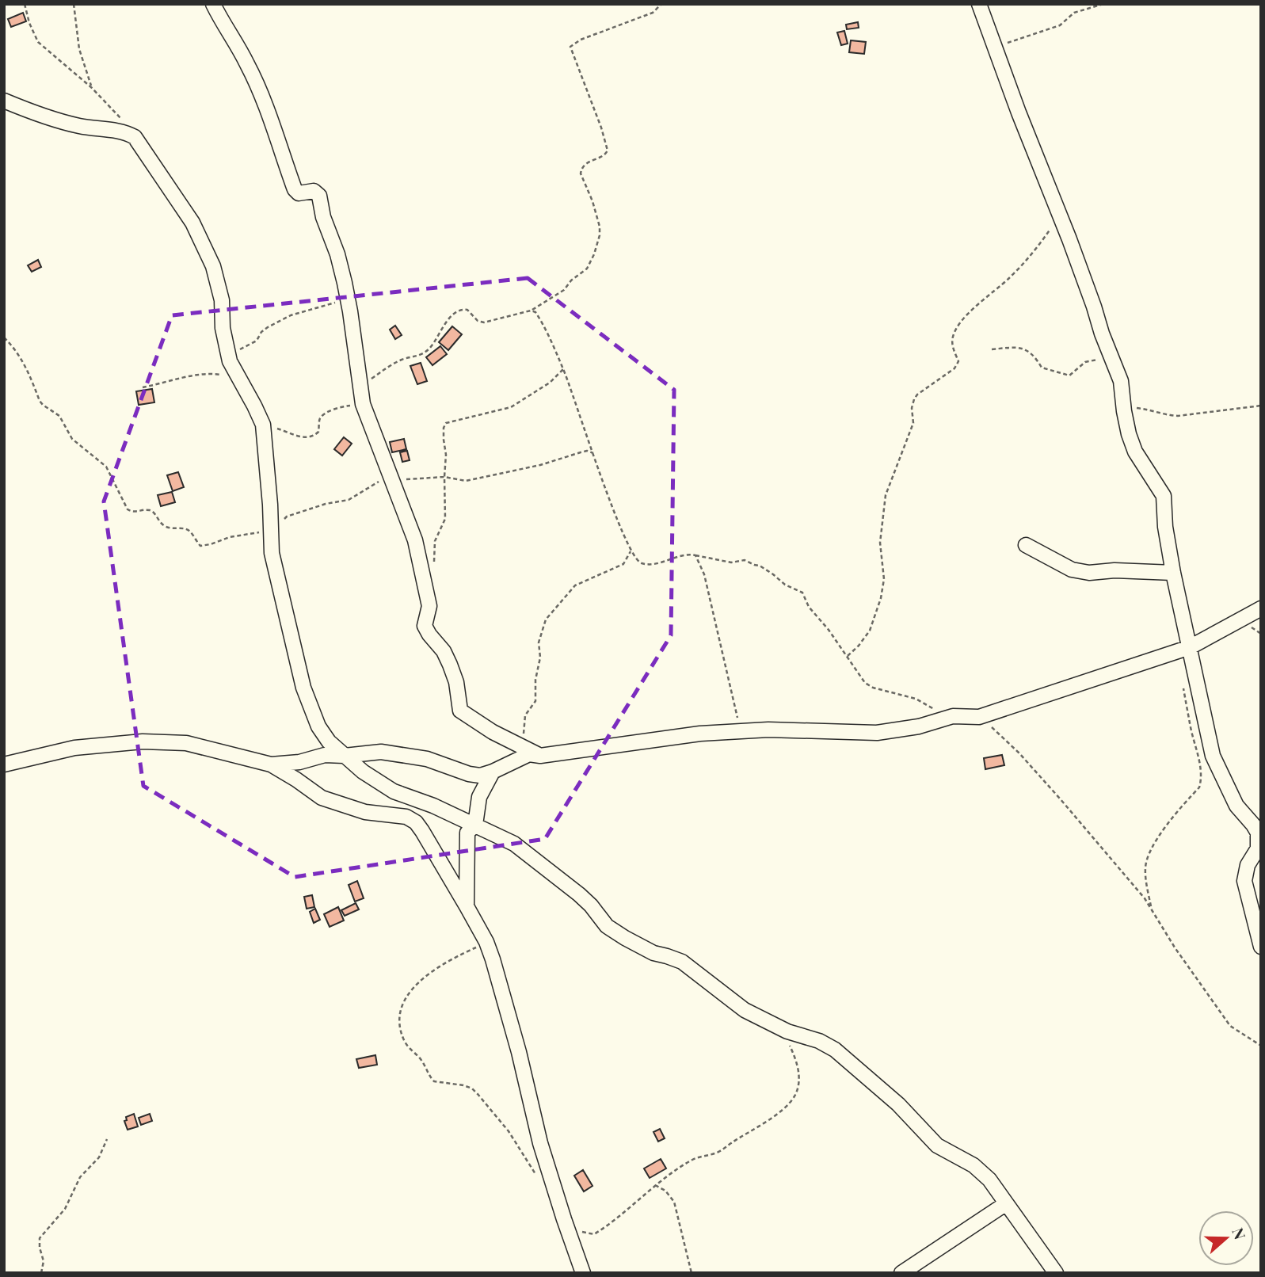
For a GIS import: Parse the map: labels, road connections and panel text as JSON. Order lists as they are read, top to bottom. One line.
{"north":"right"}
